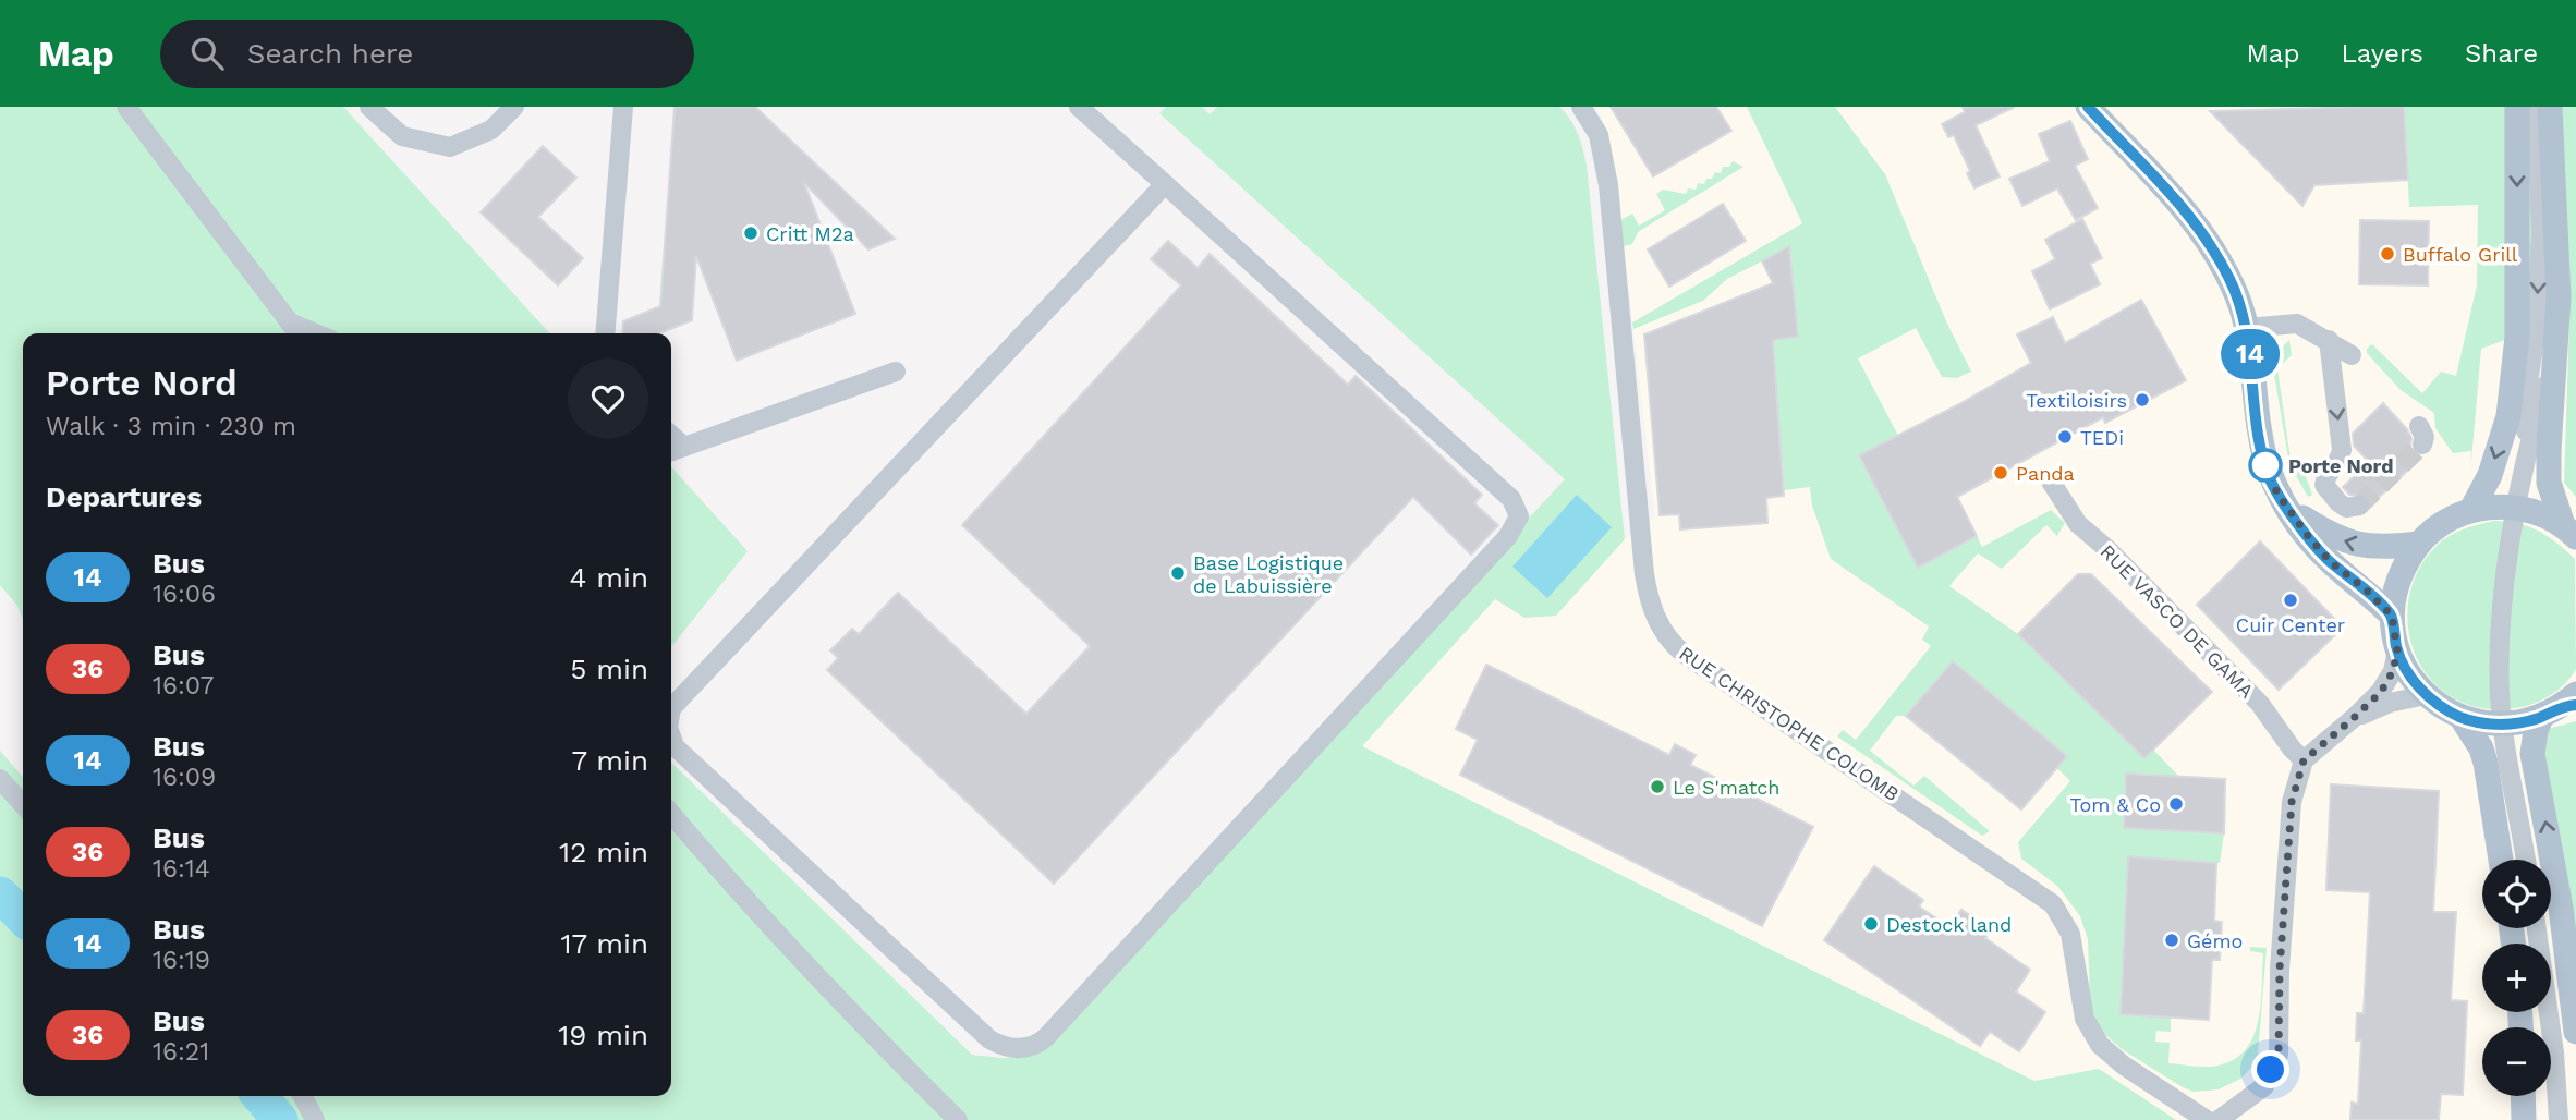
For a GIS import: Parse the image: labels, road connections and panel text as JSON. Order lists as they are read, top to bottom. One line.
{"streets":{"street":["RUE VASCO DE GAMA","RUE CHRISTOPHE COLOMB"]},"places":["Critt M2a","Buffalo Grill","Textiloisirs","TEDi","Porte Nord","Panda","Base Logistique de Labuissière","Cuir Center","Le S'match","Tom & Co","Destock land","Gémo"],"lines":["bus line 14"],"page":{"header":"Map","search":"Search here","nav":["Map","Layers","Share"],"on_map":"14","heading":[["Porte Nord","Walk · 3 min · 230 m"],"Departures"],"list":[{"mark":"14","name":"Bus","note":"16:06","value":"4 min"},{"mark":"36","name":"Bus","note":"16:07","value":"5 min"},{"mark":"14","name":"Bus","note":"16:09","value":"7 min"},{"mark":"36","name":"Bus","note":"16:14","value":"12 min"},{"mark":"14","name":"Bus","note":"16:19","value":"17 min"},{"mark":"36","name":"Bus","note":"16:21","value":"19 min"}],"map_buttons":["+","−"]}}
